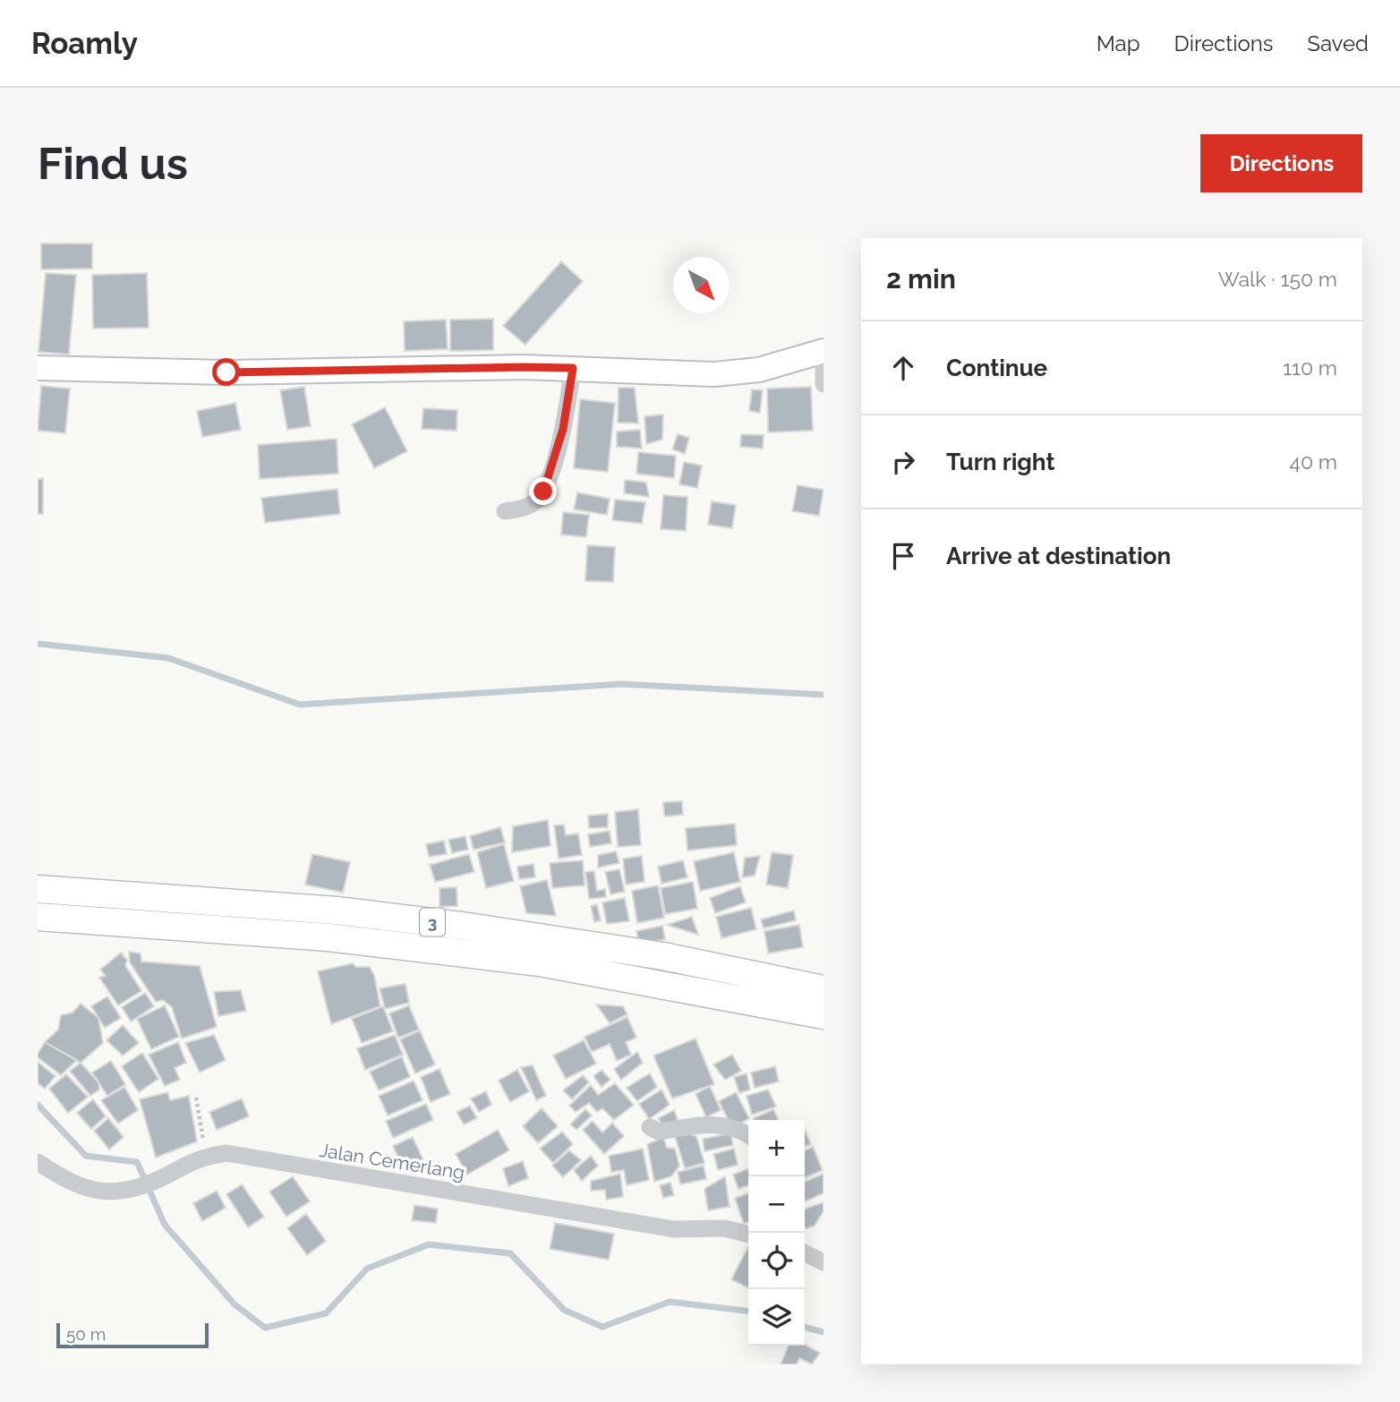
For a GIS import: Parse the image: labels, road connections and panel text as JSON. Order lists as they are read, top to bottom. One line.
{"streets":{"main road":["3"],"street":["Jalan Cemerlang"]},"scale_bar":"50 m","north":"bottom right","page":{"header":"Roamly","nav":["Map","Directions","Saved"],"buttons":"Directions","title":"Find us","heading":["2 min","Walk · 150 m"],"list":[["Continue","110 m"],["Turn right","40 m"],"Arrive at destination"],"map_buttons":["+","−"],"scale":"50 m"}}
